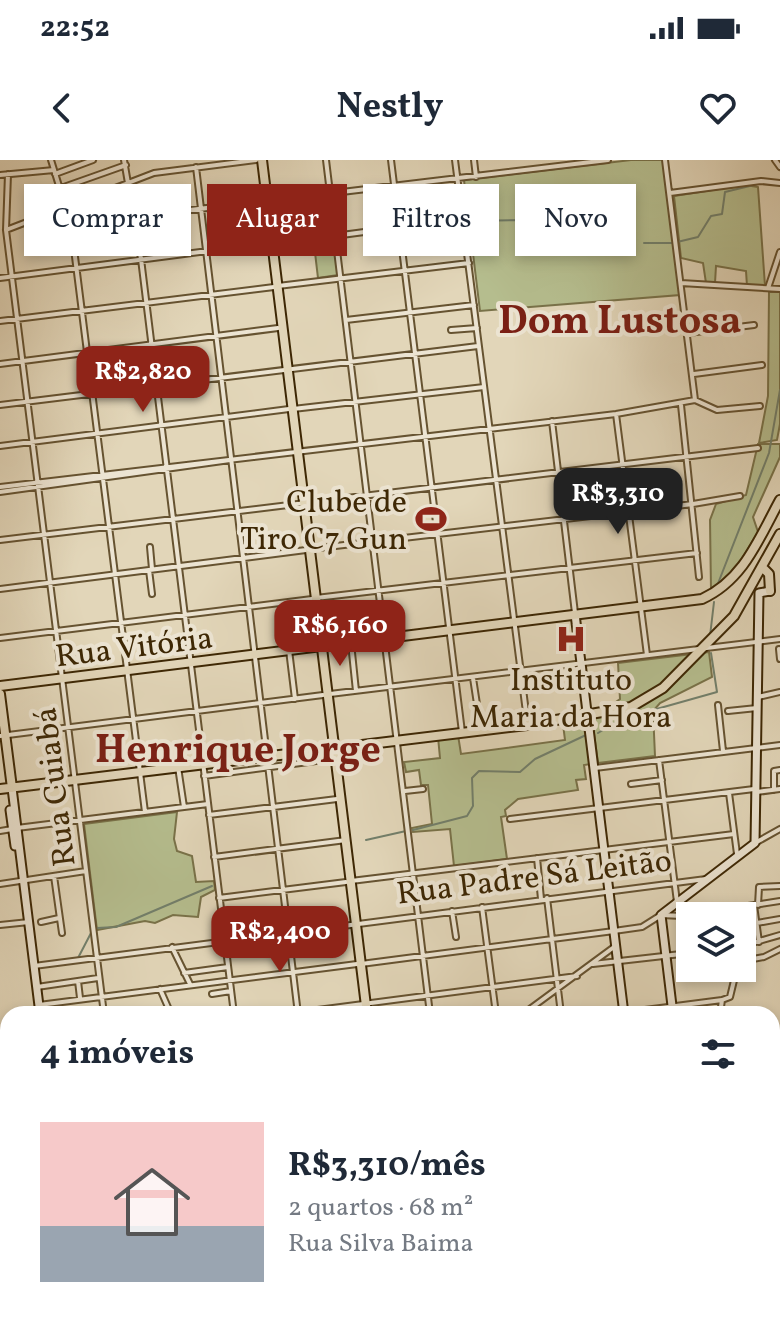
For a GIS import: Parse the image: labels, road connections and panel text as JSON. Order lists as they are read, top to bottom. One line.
{"streets":{"main road":["Rua Vitória","Rua Padre Sá Leitão"],"street":["Rua Cuiabá"]},"crossings":[["Rua Vitória","Rua Cuiabá"],["Rua Cuiabá","Rua Padre Sá Leitão"]],"districts":["Dom Lustosa","Henrique Jorge"],"places":{"sports":["Clube de Tiro C7 Gun"],"hospital":["Instituto Maria da Hora"]},"page":{"status":"22:52","header":"Nestly","chip":["Comprar","Alugar","Filtros","Novo"],"price":["R$2,820","R$3,310","R$6,160","R$2,400"],"heading":"4 imóveis","list":[{"name":"R$3,310/mês","note":"2 quartos · 68 m² · Rua Silva Baima"}]}}
